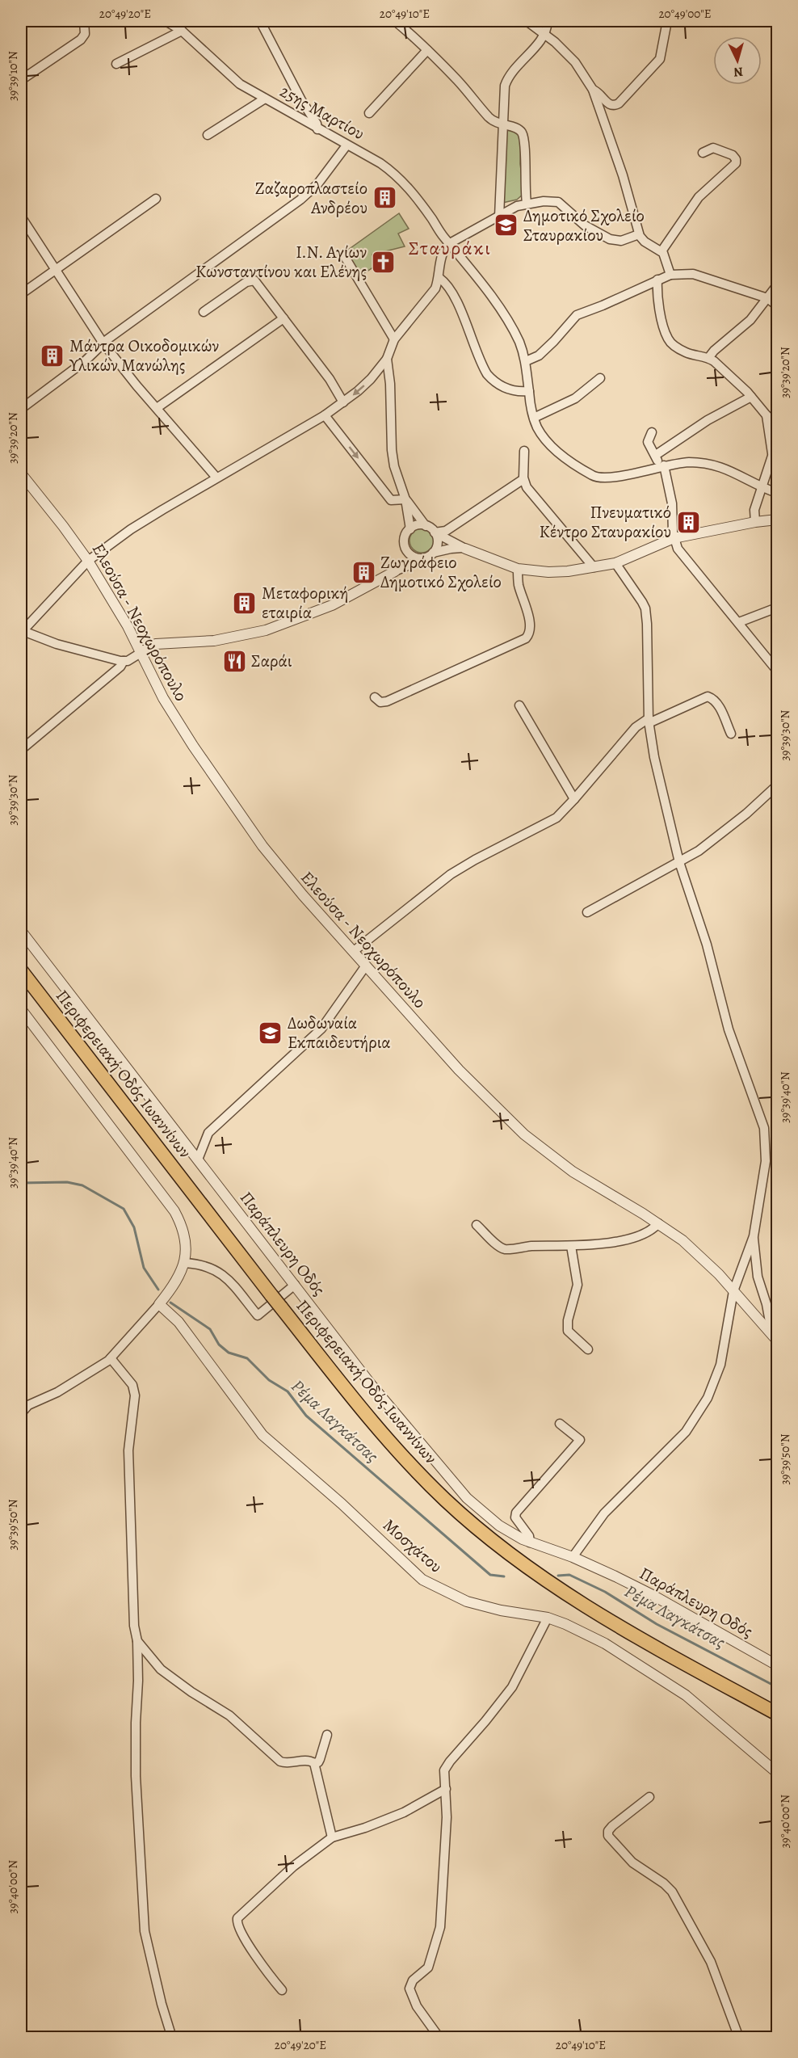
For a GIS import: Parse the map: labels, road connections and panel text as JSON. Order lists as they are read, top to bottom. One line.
{"streets":{"highway":["Περιφερειακή Οδός Ιωαννίνων"],"street":["25ης Μαρτίου","Ελεούσα - Νεοχωρόπουλο","Παράπλευρη Οδός","Μοσχάτου"]},"districts":["Σταυράκι"],"water":["Ρέμα Λαγκάτσας"],"places":{"building":["Ζαζαροπλαστείο Ανδρέου","Μάντρα Οικοδομικών Υλικών Μανώλης","Πνευματικό Κέντρο Σταυρακίου","Ζωγράφειο Δημοτικό Σχολείο","Μεταφορική εταιρία"],"school or university":["Δημοτικό Σχολείο Σταυρακίου","Δωδωναία Εκπαιδευτήρια"],"church":["Ι.Ν. Αγίων Κωνσταντίνου και Ελένης"],"restaurant":["Σαράι"]},"north":"bottom","coordinates":["20°49'20\"E","20°49'10\"E","20°49'00\"E","39°39'10\"N","39°39'20\"N","39°39'30\"N","39°39'40\"N","39°39'50\"N","39°40'00\"N"]}
